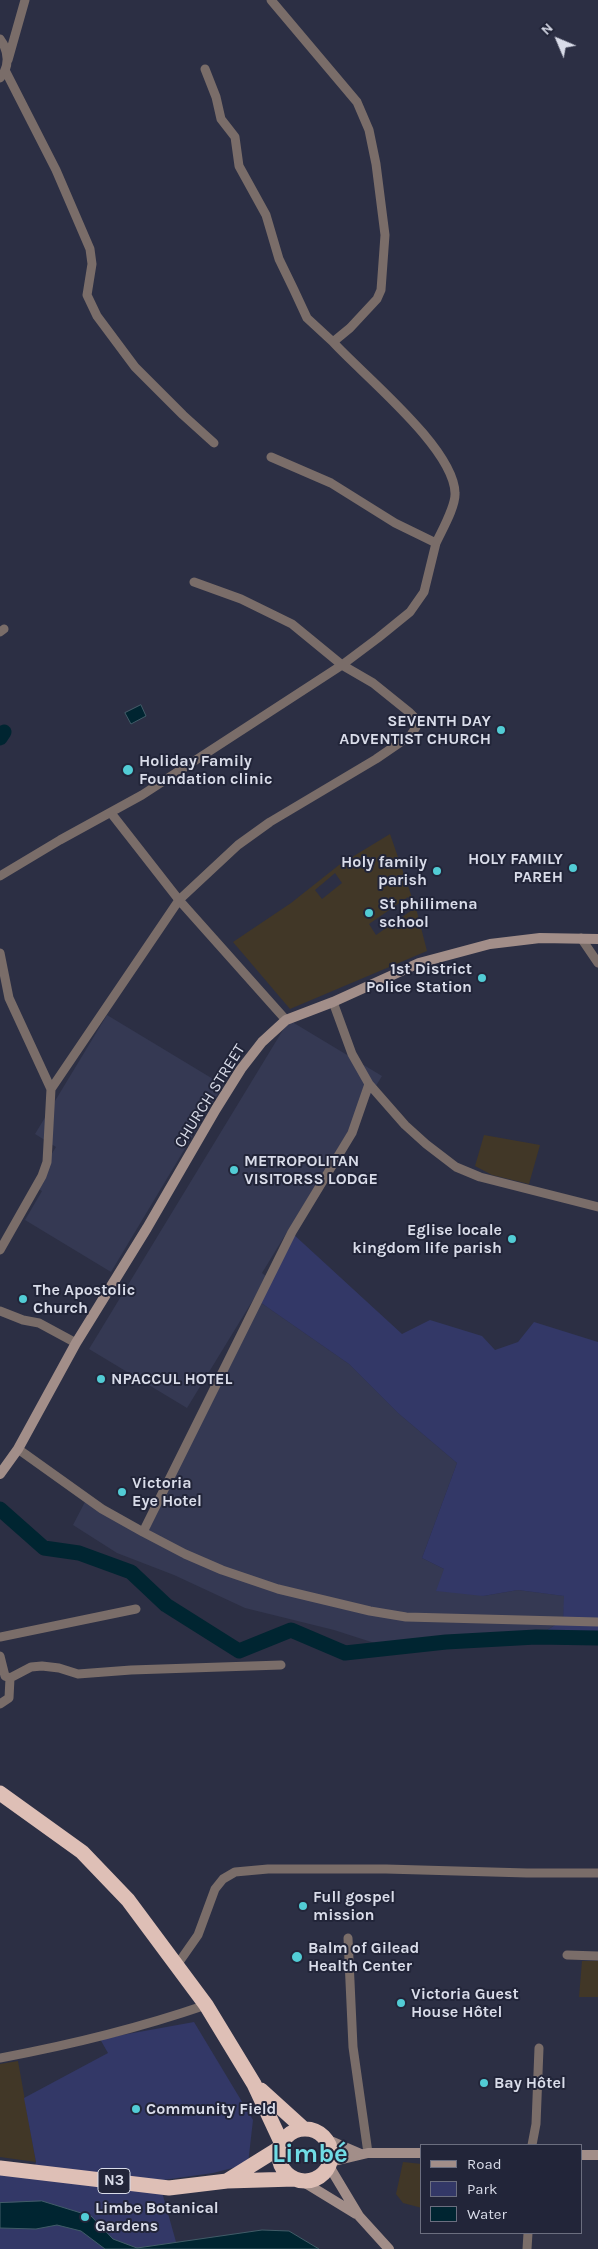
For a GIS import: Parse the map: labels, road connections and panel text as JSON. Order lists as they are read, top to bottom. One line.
{"streets":{"highway":["N3"],"main road":["CHURCH STREET"]},"districts":["Limbé"],"places":["SEVENTH DAY ADVENTIST CHURCH","Holiday Family Foundation clinic","HOLY FAMILY PAREH","Holy family parish","St philimena school","1st District Police Station","METROPOLITAN VISITORSS LODGE","Eglise locale kingdom life parish","The Apostolic Church","NPACCUL HOTEL","Victoria Eye Hotel","Full gospel mission","Balm of Gilead Health Center","Victoria Guest House Hôtel","Bay Hôtel","Community Field","Limbe Botanical Gardens"],"legend":["Road","Park","Water"],"north":"top left"}
